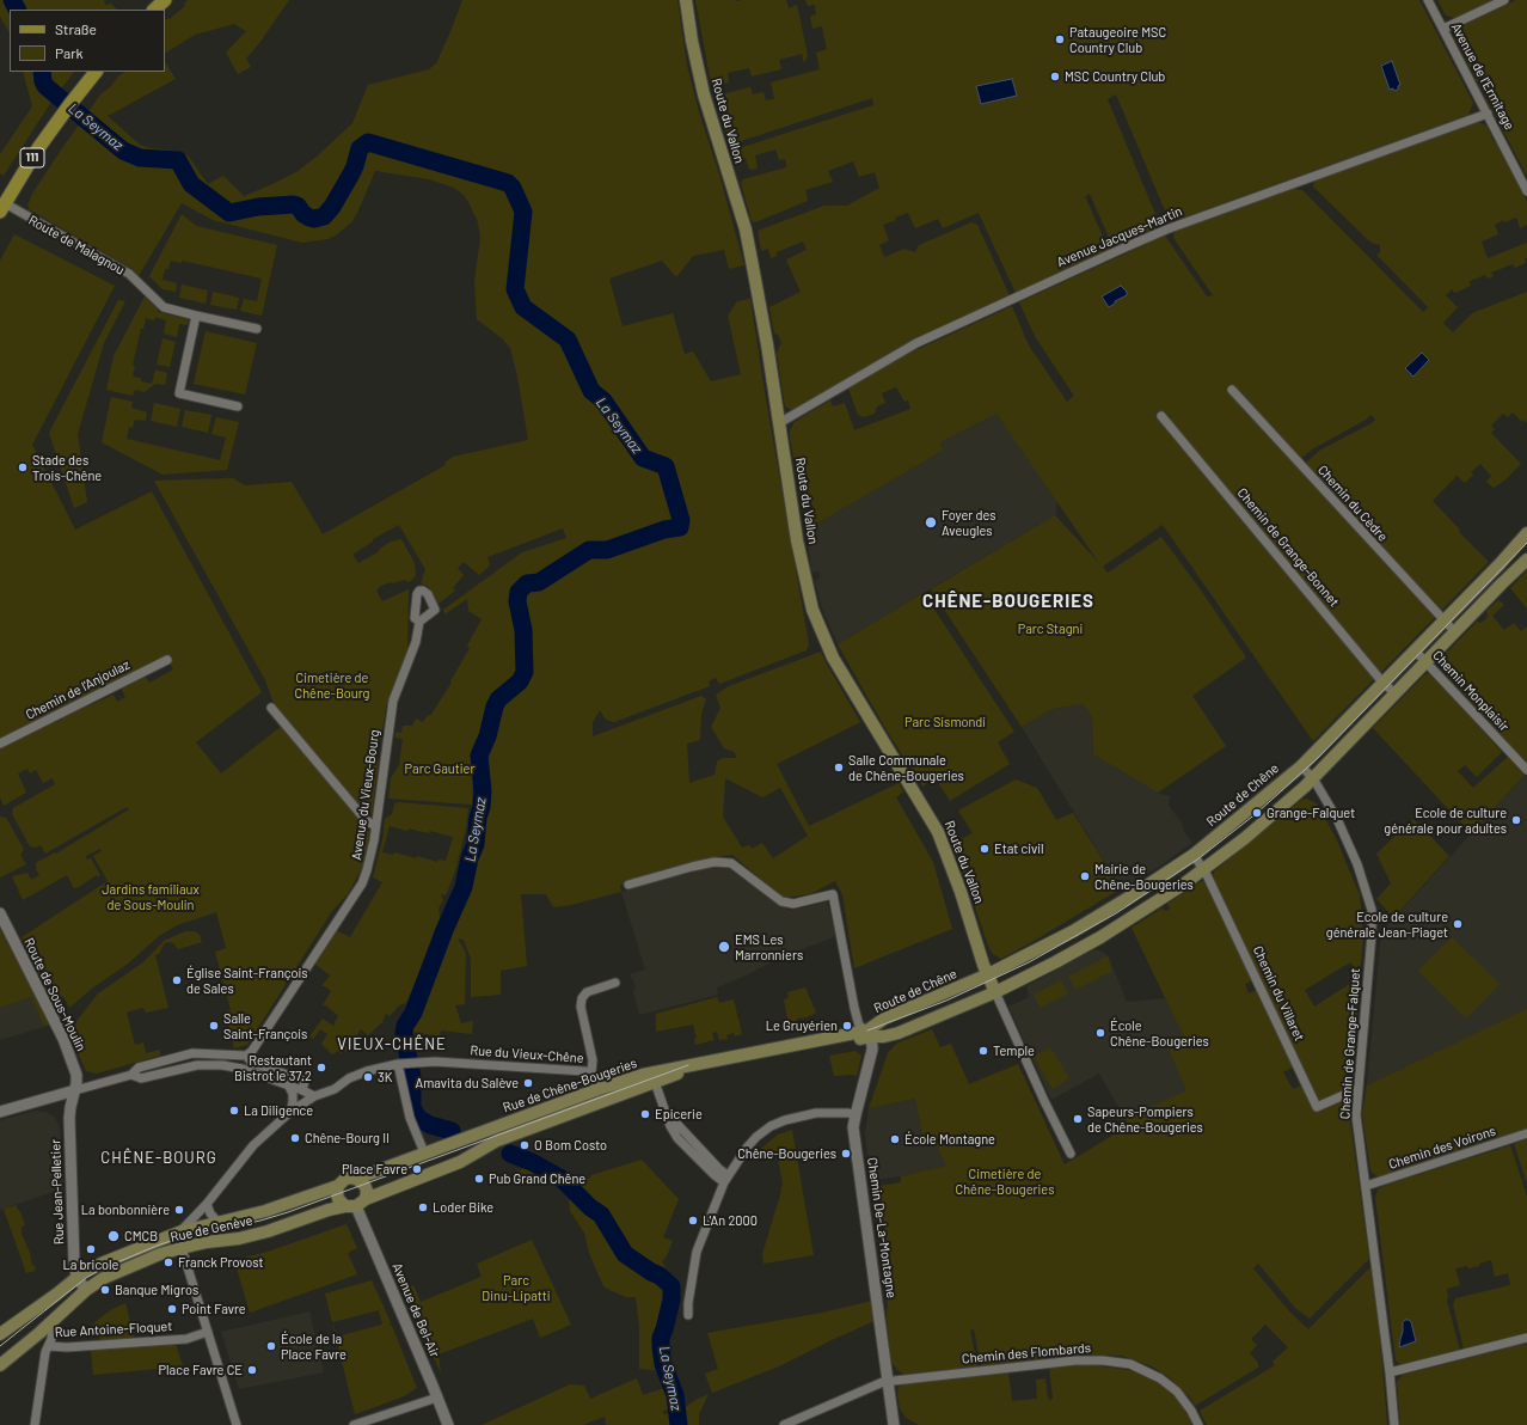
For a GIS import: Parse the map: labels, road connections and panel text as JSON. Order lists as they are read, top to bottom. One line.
{"streets":{"main road":["Route du Vallon","111","Route de Malagnou","Route de Chêne","Rue de Chêne-Bougeries","Rue de Genève"],"street":["Avenue de l'Ermitage","Avenue Jacques-Martin","Chemin du Cèdre","Chemin de Grange-Bonnet","Chemin de l'Anjoulaz","Chemin Monplaisir","Avenue du Vieux-Bourg","Chemin du Villaret","Route de Sous-Moulin","Chemin de Grange-Falquet","Rue du Vieux-Chêne","Chemin des Voirons","Rue Jean-Pelletier","Chemin De-La-Montagne","Avenue de Bel-Air","Rue Antoine-Floquet","Chemin des Flombards"]},"crossings":[["Avenue de l'Ermitage","Avenue Jacques-Martin"],["Route du Vallon","Avenue Jacques-Martin"],["Route du Vallon","Route de Chêne"],["Chemin du Cèdre","Route de Chêne"],["Chemin de Grange-Bonnet","Route de Chêne"],["Chemin Monplaisir","Route de Chêne"],["Route de Chêne","Chemin du Villaret"],["Route de Chêne","Chemin de Grange-Falquet"],["Route de Chêne","Rue de Chêne-Bougeries"],["Route de Chêne","Chemin De-La-Montagne"],["Route de Chêne","Rue de Genève"],["Chemin du Villaret","Chemin de Grange-Falquet"],["Route de Sous-Moulin","Rue Jean-Pelletier"],["Chemin de Grange-Falquet","Chemin des Voirons"],["Rue du Vieux-Chêne","Rue de Chêne-Bougeries"],["Rue du Vieux-Chêne","Rue de Genève"],["Rue de Chêne-Bougeries","Chemin De-La-Montagne"],["Rue de Chêne-Bougeries","Rue de Genève"],["Rue Jean-Pelletier","Rue de Genève"],["Chemin De-La-Montagne","Rue de Genève"],["Chemin De-La-Montagne","Chemin des Flombards"],["Rue de Genève","Avenue de Bel-Air"]],"districts":["CHÊNE-BOUGERIES","VIEUX-CHÊNE","CHÊNE-BOURG"],"water":["La Seymaz"],"parks":["Parc Stagni","Cimetière de Chêne-Bourg","Parc Sismondi","Parc Gautier","Jardins familiaux de Sous-Moulin","Cimetière de Chêne-Bougeries","Parc Dinu-Lipatti"],"places":["Pataugeoire MSC Country Club","MSC Country Club","Stade des Trois-Chêne","Foyer des Aveugles","Salle Communale de Chêne-Bougeries","Grange-Falquet","Ecole de culture générale pour adultes","Etat civil","Mairie de Chêne-Bougeries","Ecole de culture générale Jean-Piaget","EMS Les Marronniers","Église Saint-François de Sales","Salle Saint-François","Le Gruyérien","École Chêne-Bougeries","Temple","Restautant Bistrot le 37.2","3K","Amavita du Salève","La Diligence","Epicerie","Sapeurs-Pompiers de Chêne-Bougeries","Chêne-Bourg II","École Montagne","O Bom Costo","Chêne-Bougeries","Place Favre","Pub Grand Chêne","Loder Bike","La bonbonnière","L'An 2000","CMCB","La bricole","Franck Provost","Banque Migros","Point Favre","École de la Place Favre","Place Favre CE"],"legend":["Straße","Park"]}
